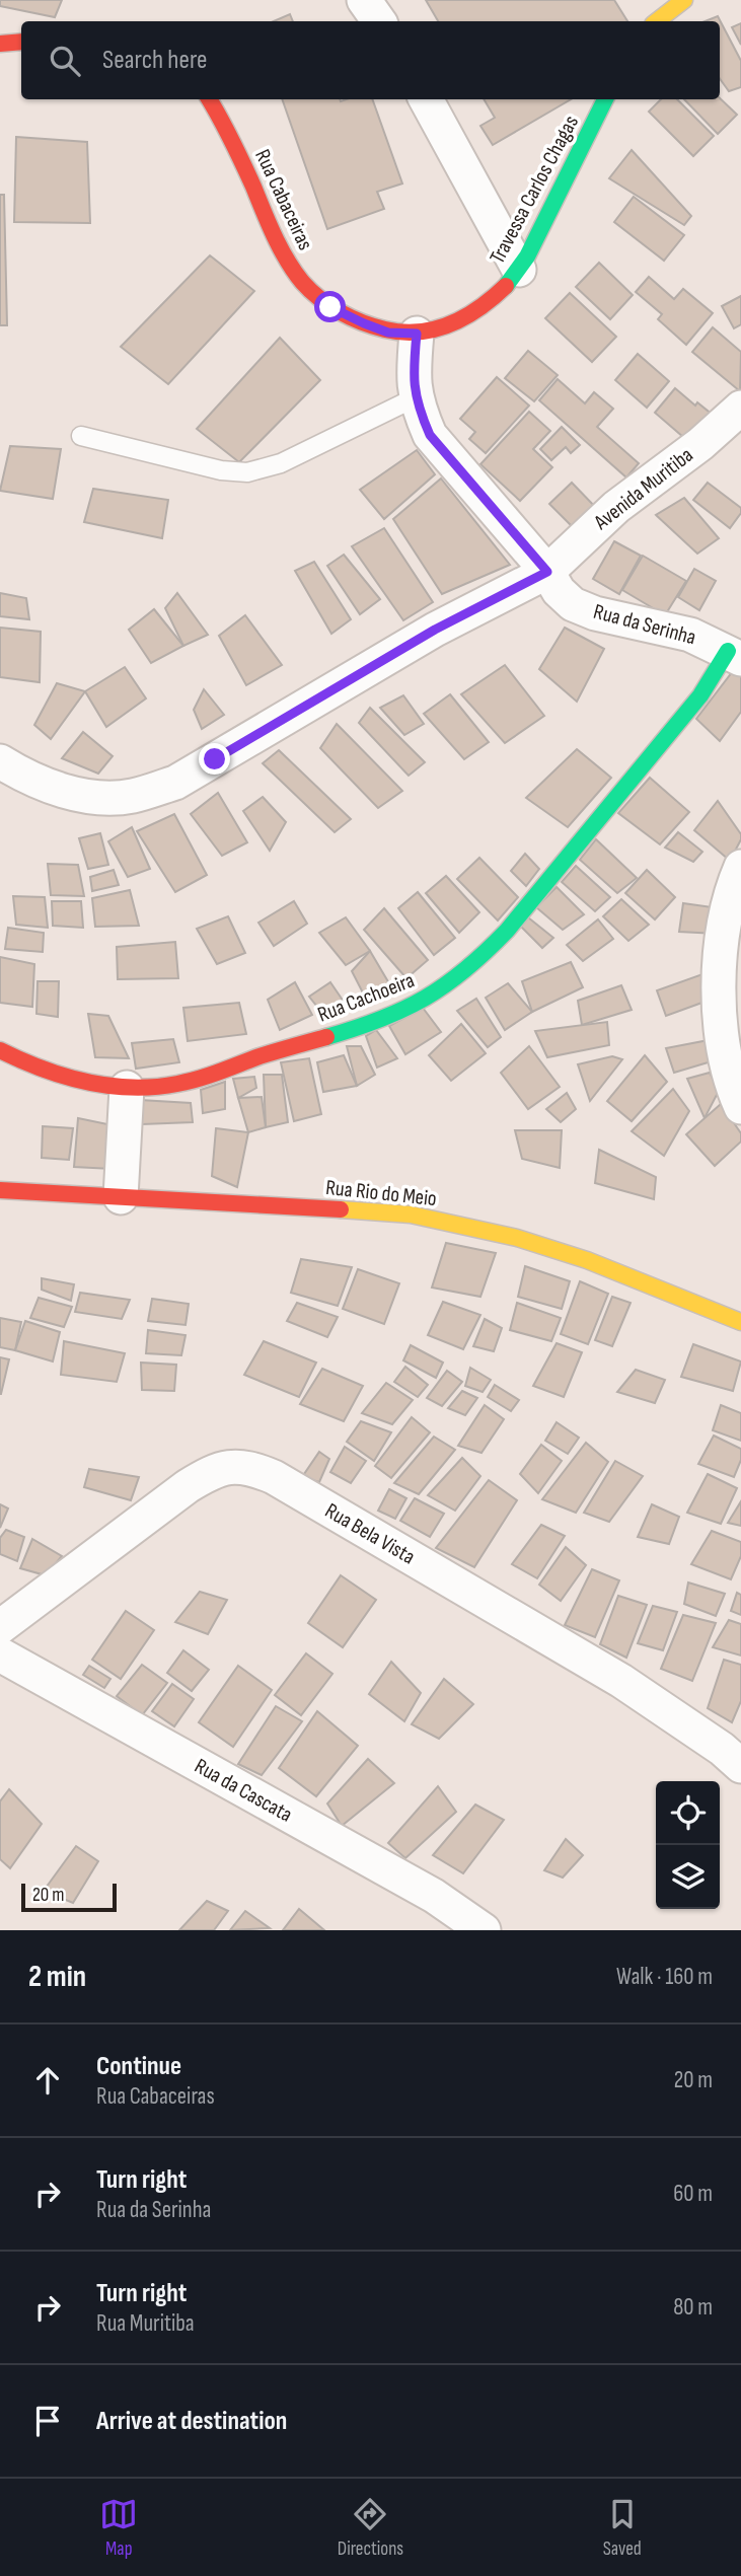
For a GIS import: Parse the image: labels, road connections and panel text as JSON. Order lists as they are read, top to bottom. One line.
{"streets":{"main road":["Travessa Carlos Chagas","Rua Cabaceiras","Rua Cachoeira","Rua Rio do Meio"],"street":["Avenida Muritiba","Rua da Serinha","Rua Bela Vista","Rua da Cascata"]},"crossings":[["Travessa Carlos Chagas","Rua Cabaceiras"],["Travessa Carlos Chagas","Rua da Serinha"],["Rua Cabaceiras","Rua da Serinha"],["Avenida Muritiba","Rua da Serinha"],["Rua da Serinha","Rua Cachoeira"]],"scale_bar":"20 m","page":{"search":"Search here","scale":"20 m","heading":["2 min","Walk · 160 m"],"list":[["Continue","Rua Cabaceiras","20 m"],["Turn right","Rua da Serinha","60 m"],["Turn right","Rua Muritiba","80 m"],"Arrive at destination"],"nav":["Map","Directions","Saved"]}}
